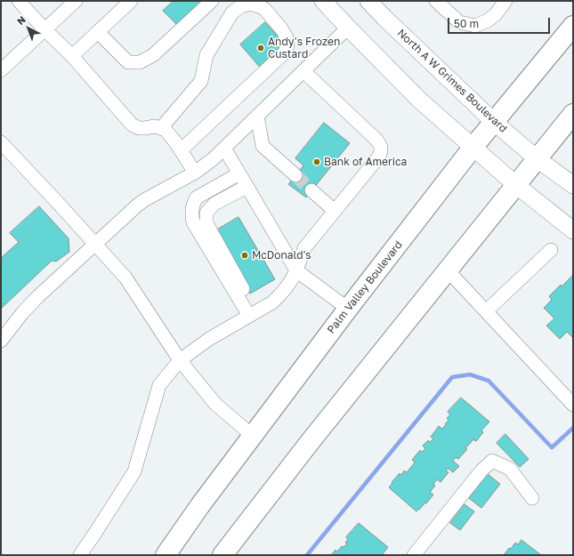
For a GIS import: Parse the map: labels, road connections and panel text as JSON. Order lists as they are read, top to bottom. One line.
{"streets":{"highway":["Palm Valley Boulevard"],"main road":["North A W Grimes Boulevard"]},"crossings":[["North A W Grimes Boulevard","Palm Valley Boulevard"]],"places":["Andy's Frozen Custard","Bank of America","McDonald's"],"scale_bar":"50 m","north":"top left"}
